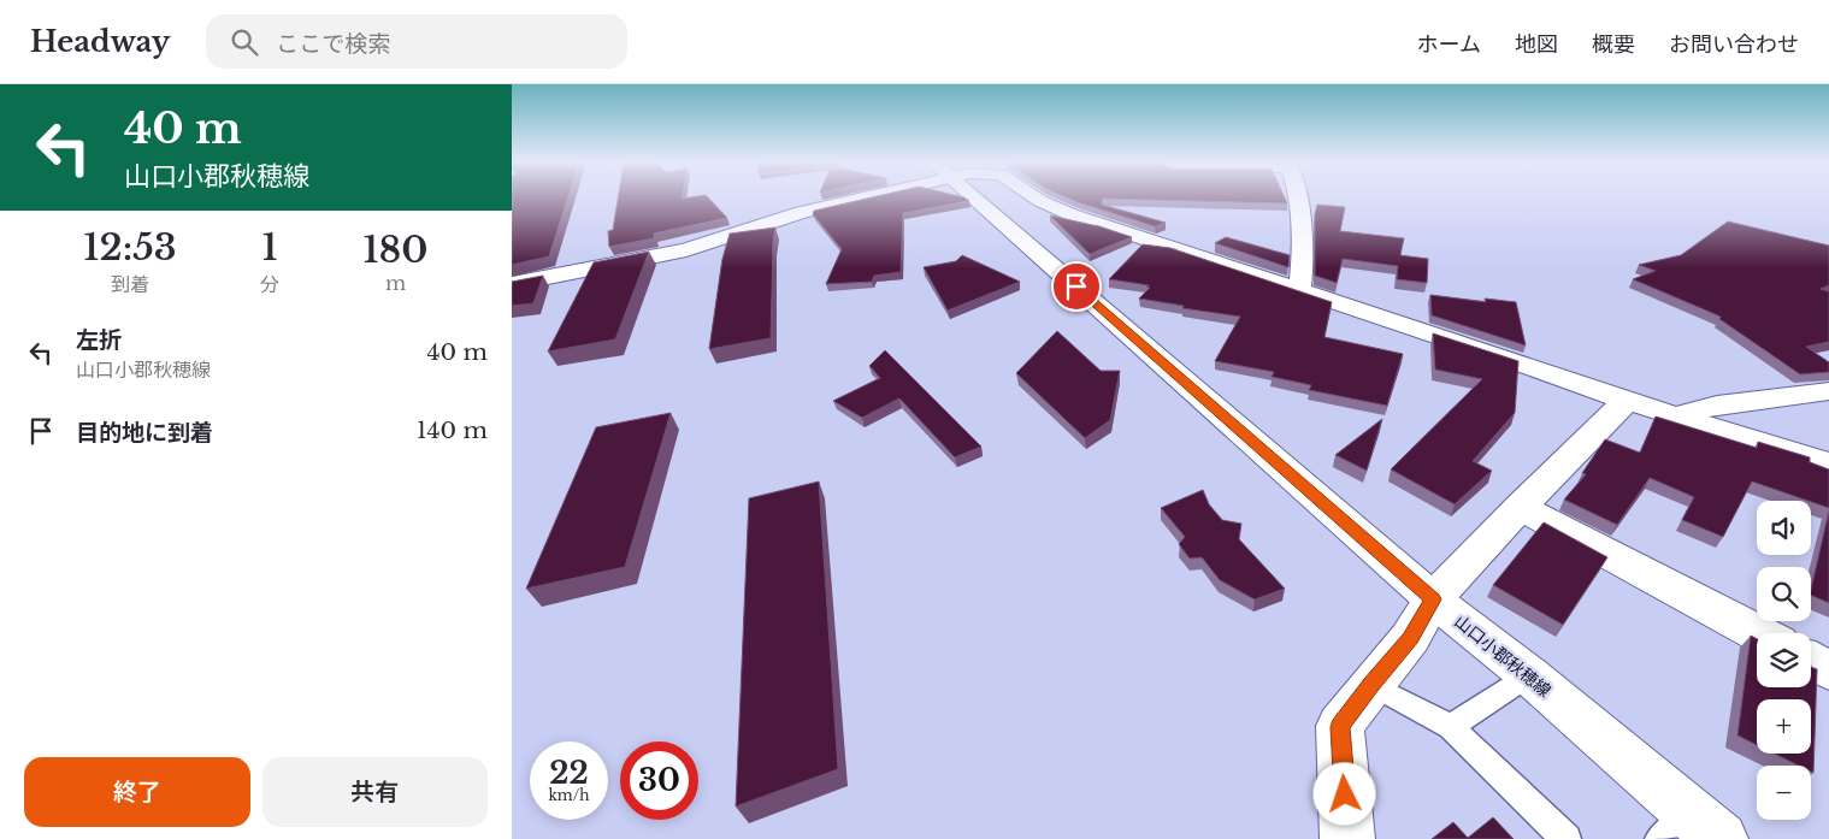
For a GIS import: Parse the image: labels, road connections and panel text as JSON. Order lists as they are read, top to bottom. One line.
{"streets":{"street":["山口小郡秋穂線"]},"page":{"header":"Headway","search":"ここで検索","nav":["ホーム","地図","概要","お問い合わせ"],"turn":["40 m","山口小郡秋穂線"],"eta":["12:53","到着","1","分","180","m"],"list":[{"name":"左折","note":"山口小郡秋穂線","value":"40 m"},{"name":"目的地に到着","value":"140 m"}],"map_buttons":["+","−"],"speed":"22 km/h","limit":"30","buttons":["終了","共有"]}}
